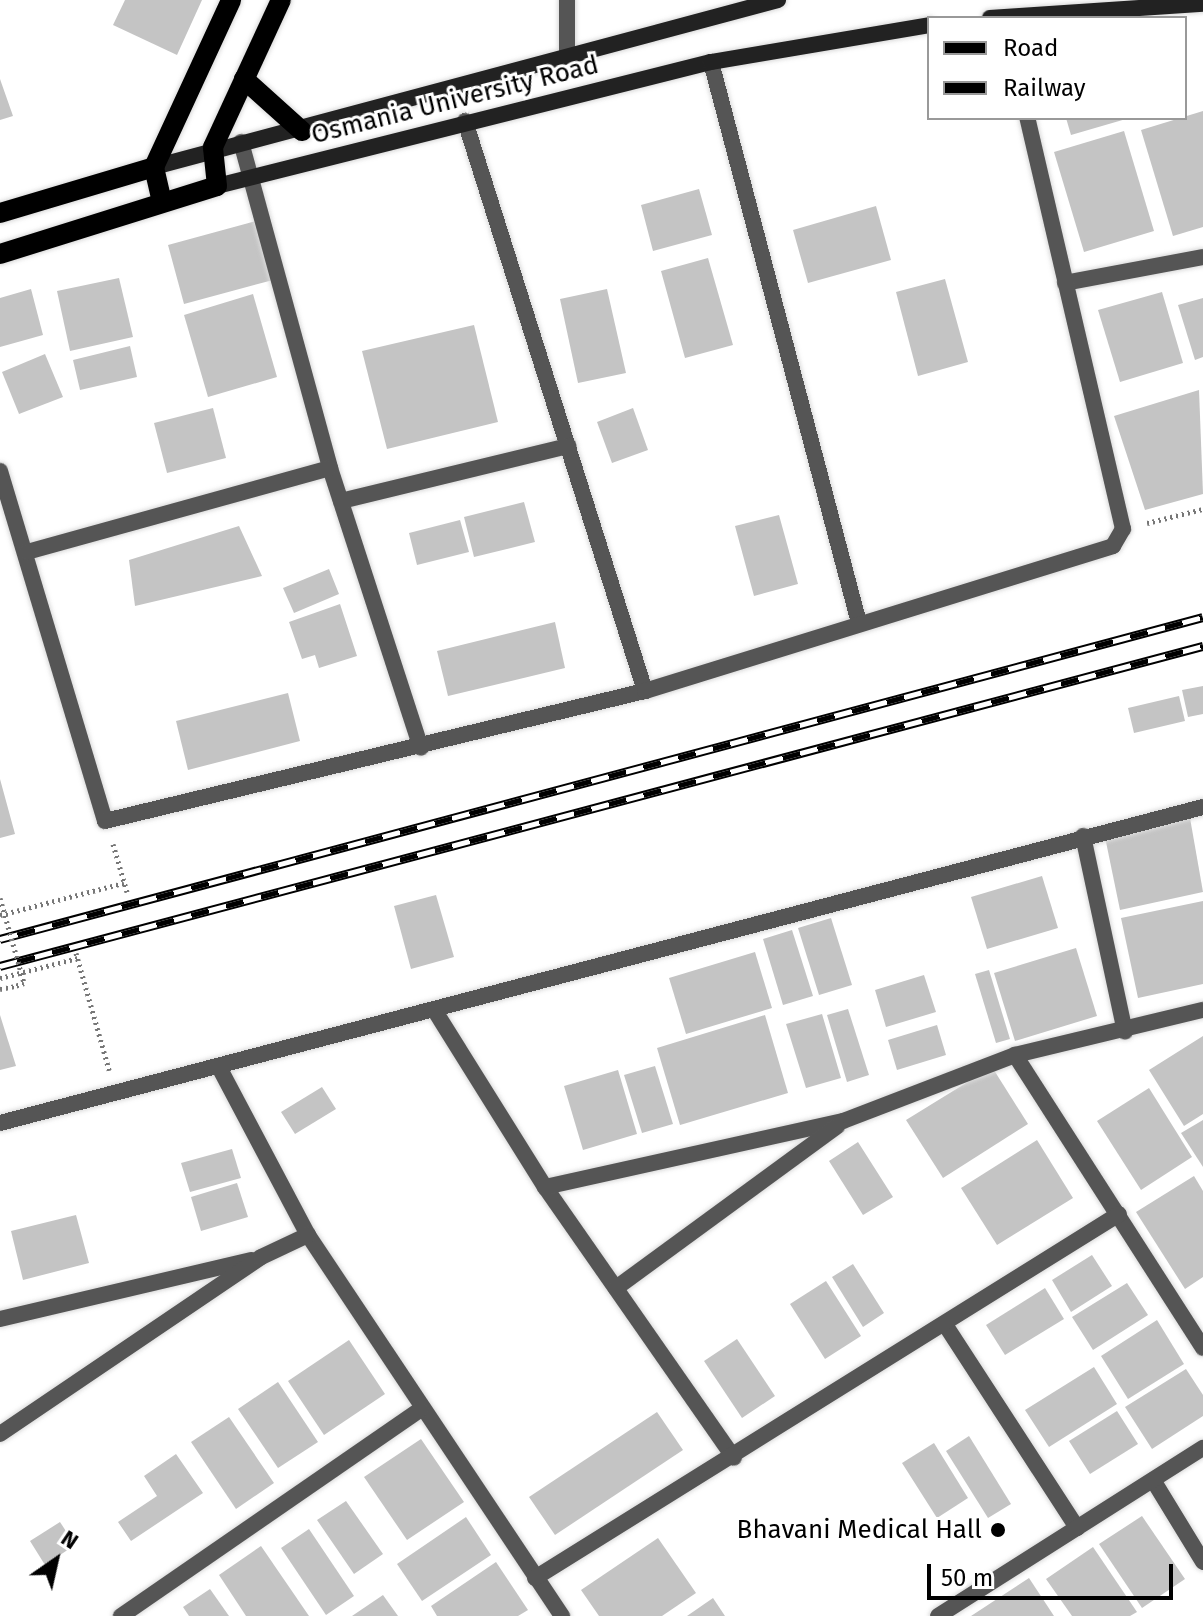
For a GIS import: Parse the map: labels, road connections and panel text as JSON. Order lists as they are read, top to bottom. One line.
{"streets":{"main road":["Osmania University Road"]},"places":["Bhavani Medical Hall"],"legend":["Road","Railway"],"scale_bar":"50 m","north":"top right"}
